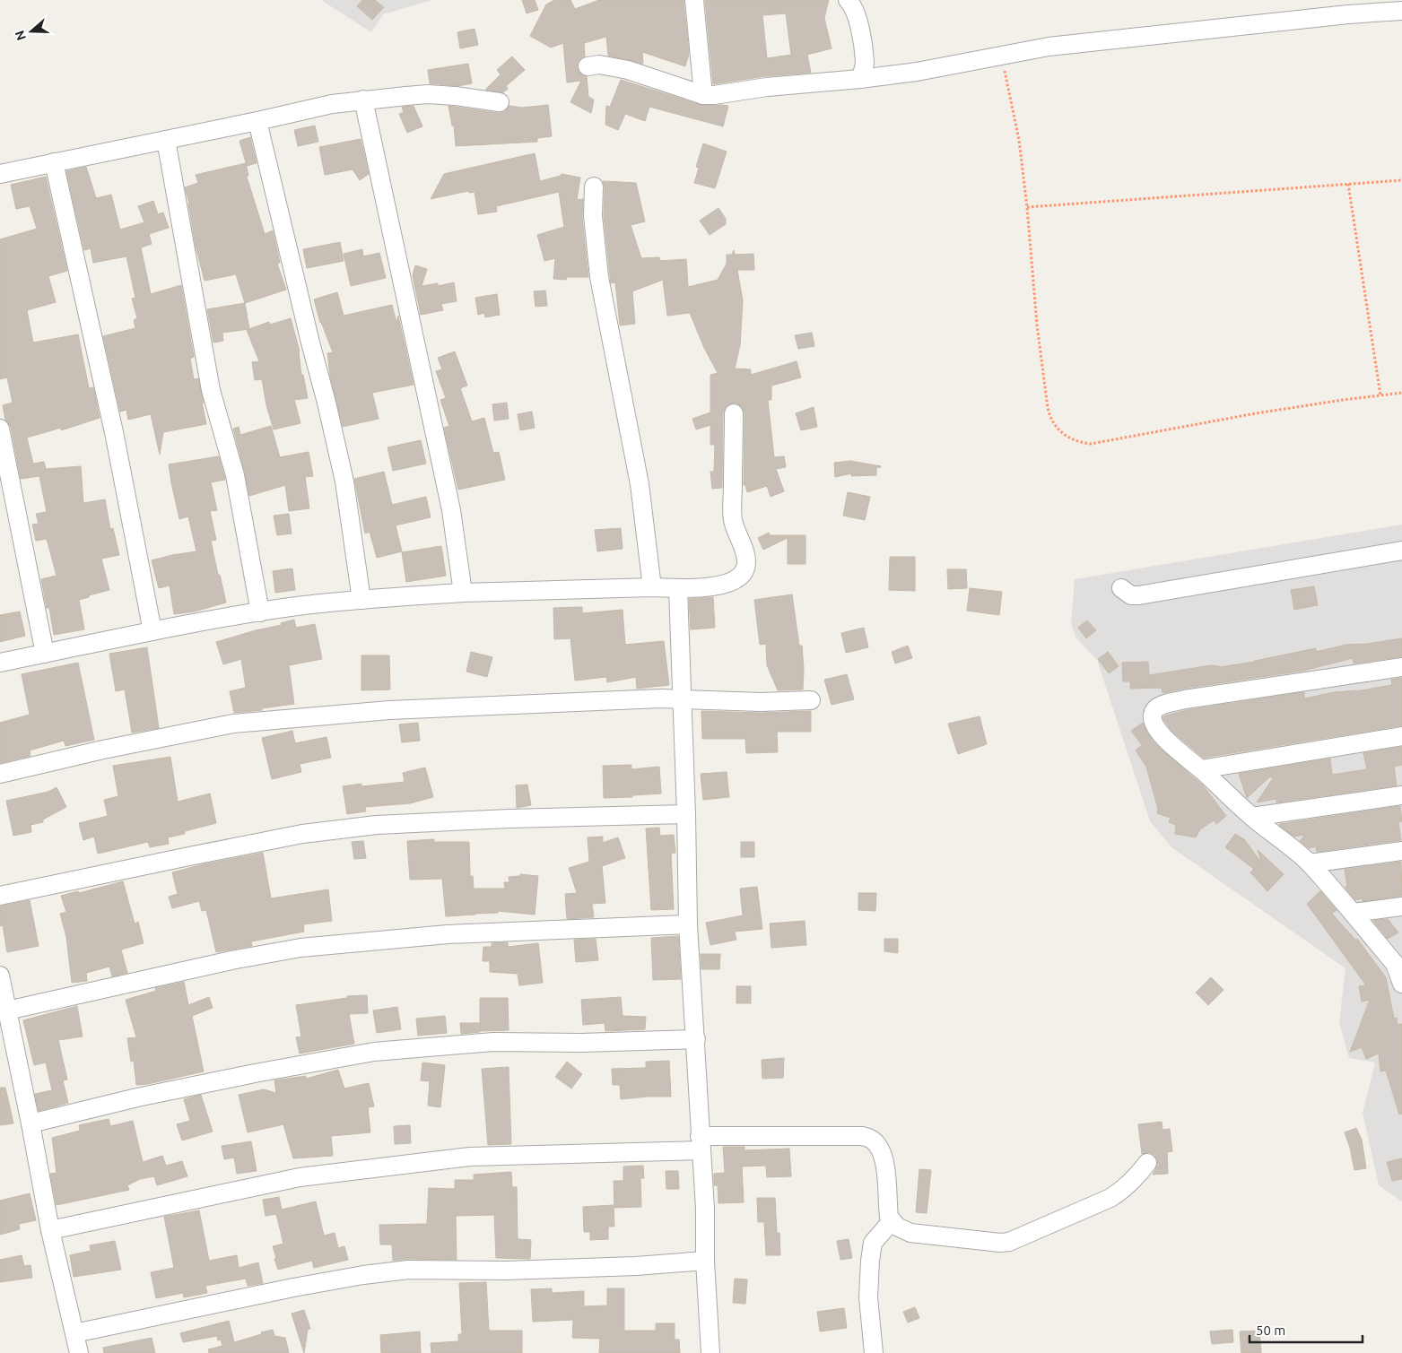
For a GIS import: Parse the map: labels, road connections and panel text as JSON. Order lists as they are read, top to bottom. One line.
{"scale_bar":"50 m","north":"left"}
